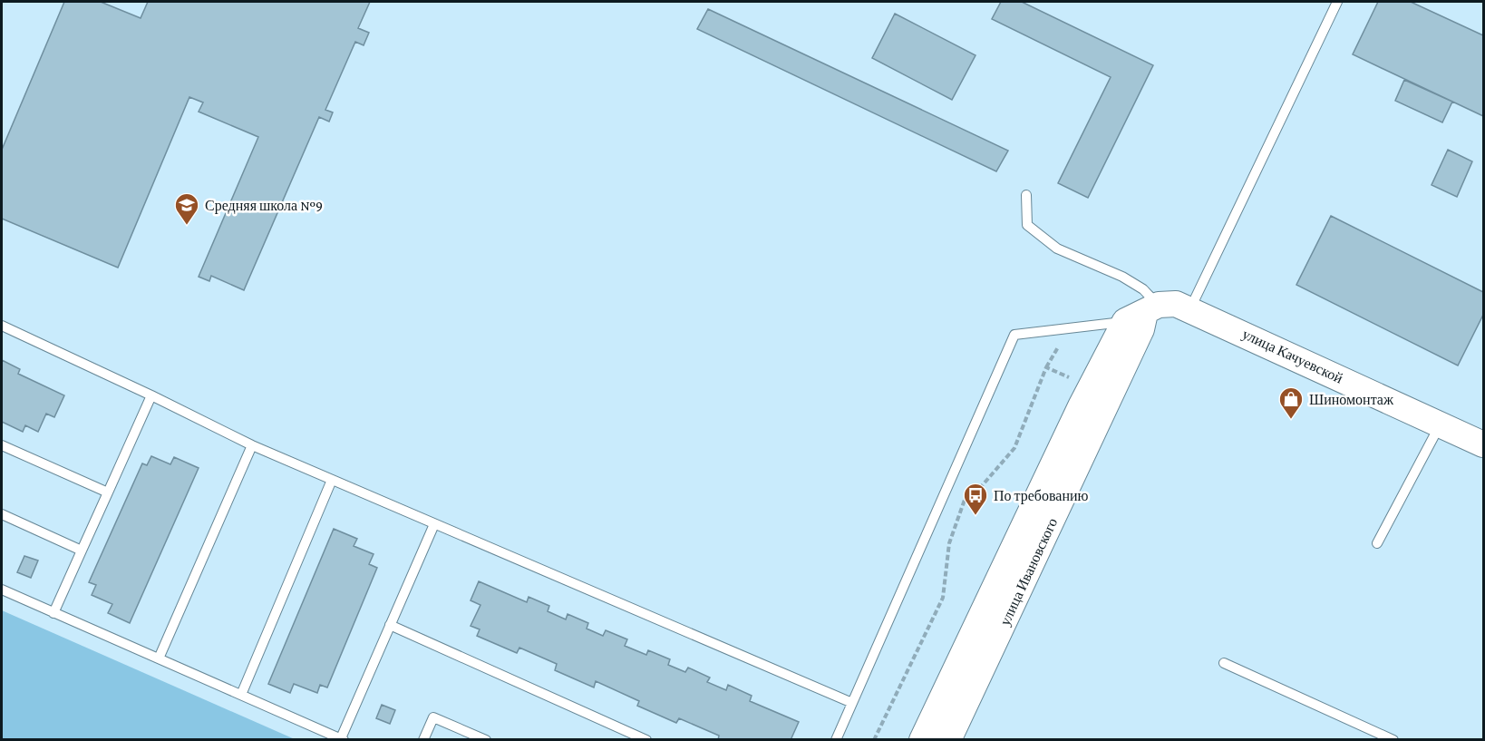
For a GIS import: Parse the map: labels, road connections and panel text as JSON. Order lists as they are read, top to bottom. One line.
{"streets":{"street":["улица Качуевской","улица Ивановского"]},"crossings":[["улица Качуевской","улица Ивановского"]],"places":{"school or university":["Средняя школа №9"],"shop":["Шиномонтаж"],"bus stop":["По требованию"]}}
